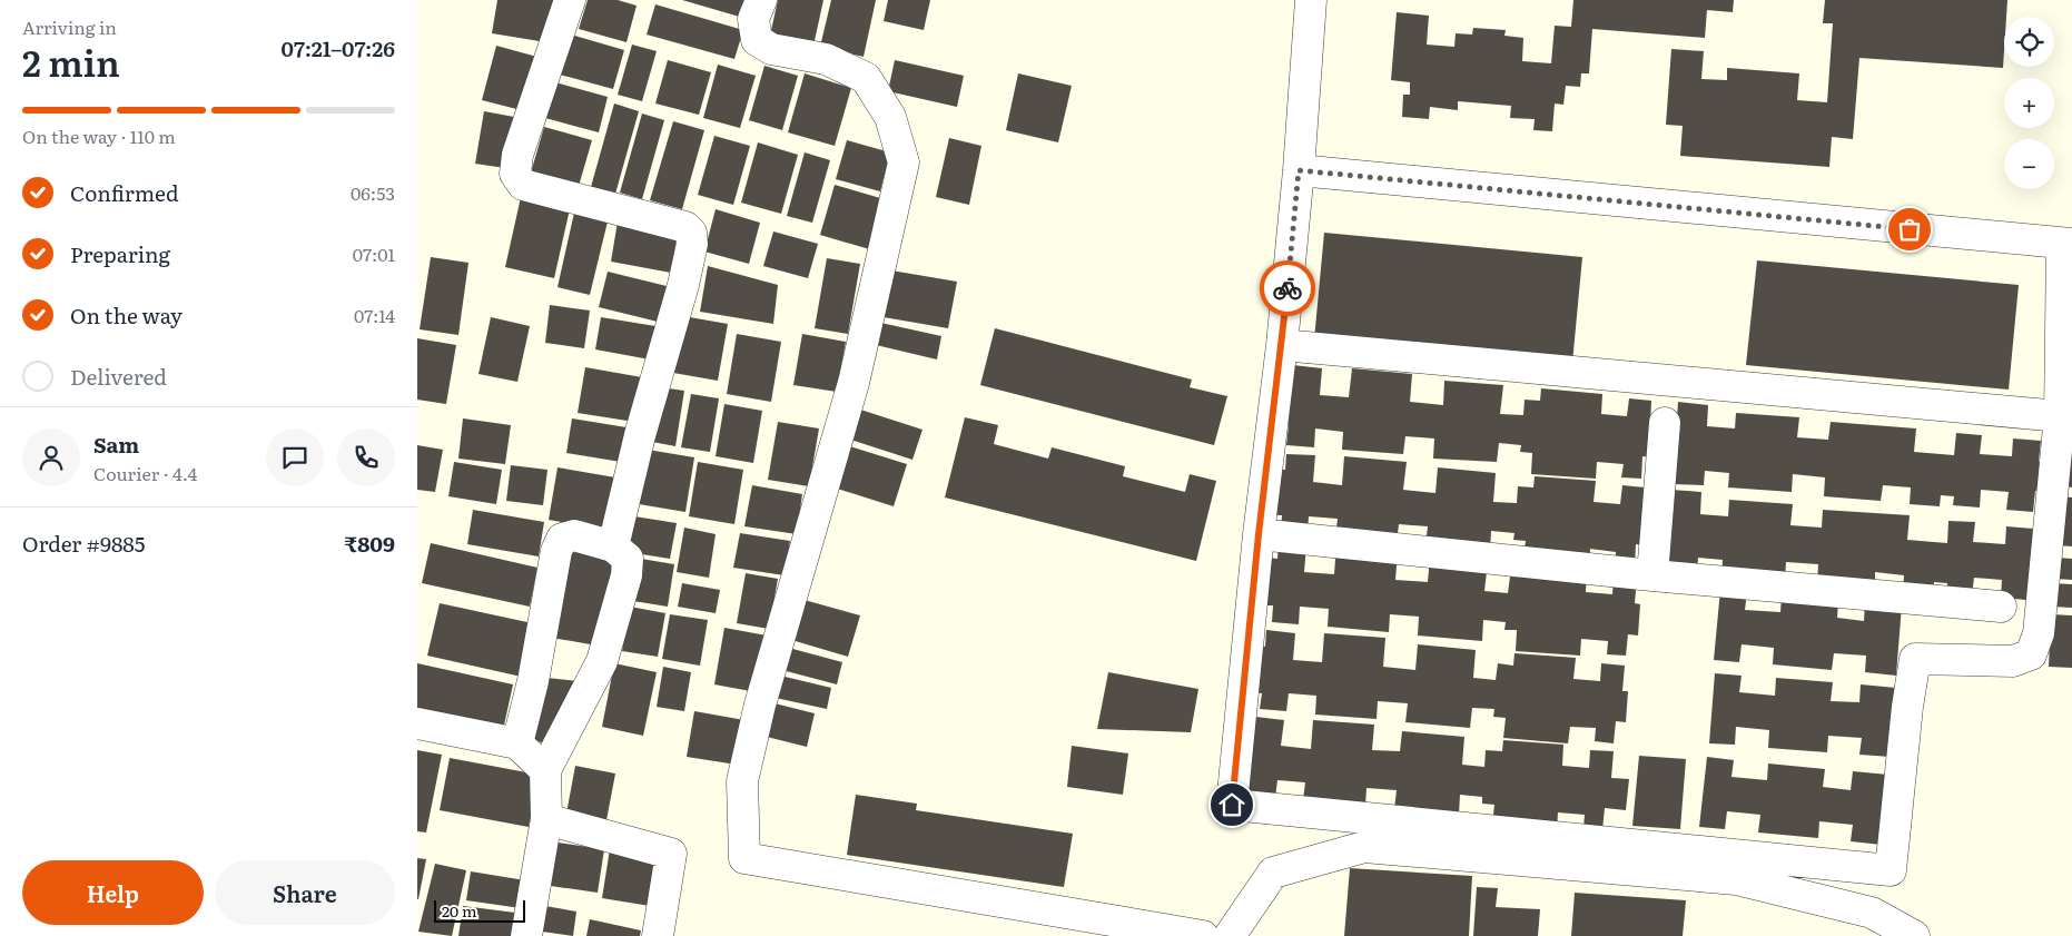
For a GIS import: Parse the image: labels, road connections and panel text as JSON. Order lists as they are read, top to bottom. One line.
{"scale_bar":"20 m","page":{"heading":["2 min","Arriving in","07:21–07:26"],"panel":["Sam","Courier · 4.4","Order #9885","₹809"],"map_buttons":["+","−"],"bar":"On the way · 110 m","list":[["Confirmed","06:53"],["Preparing","07:01"],["On the way","07:14"],"Delivered"],"buttons":["Help","Share"],"scale":"20 m"}}
